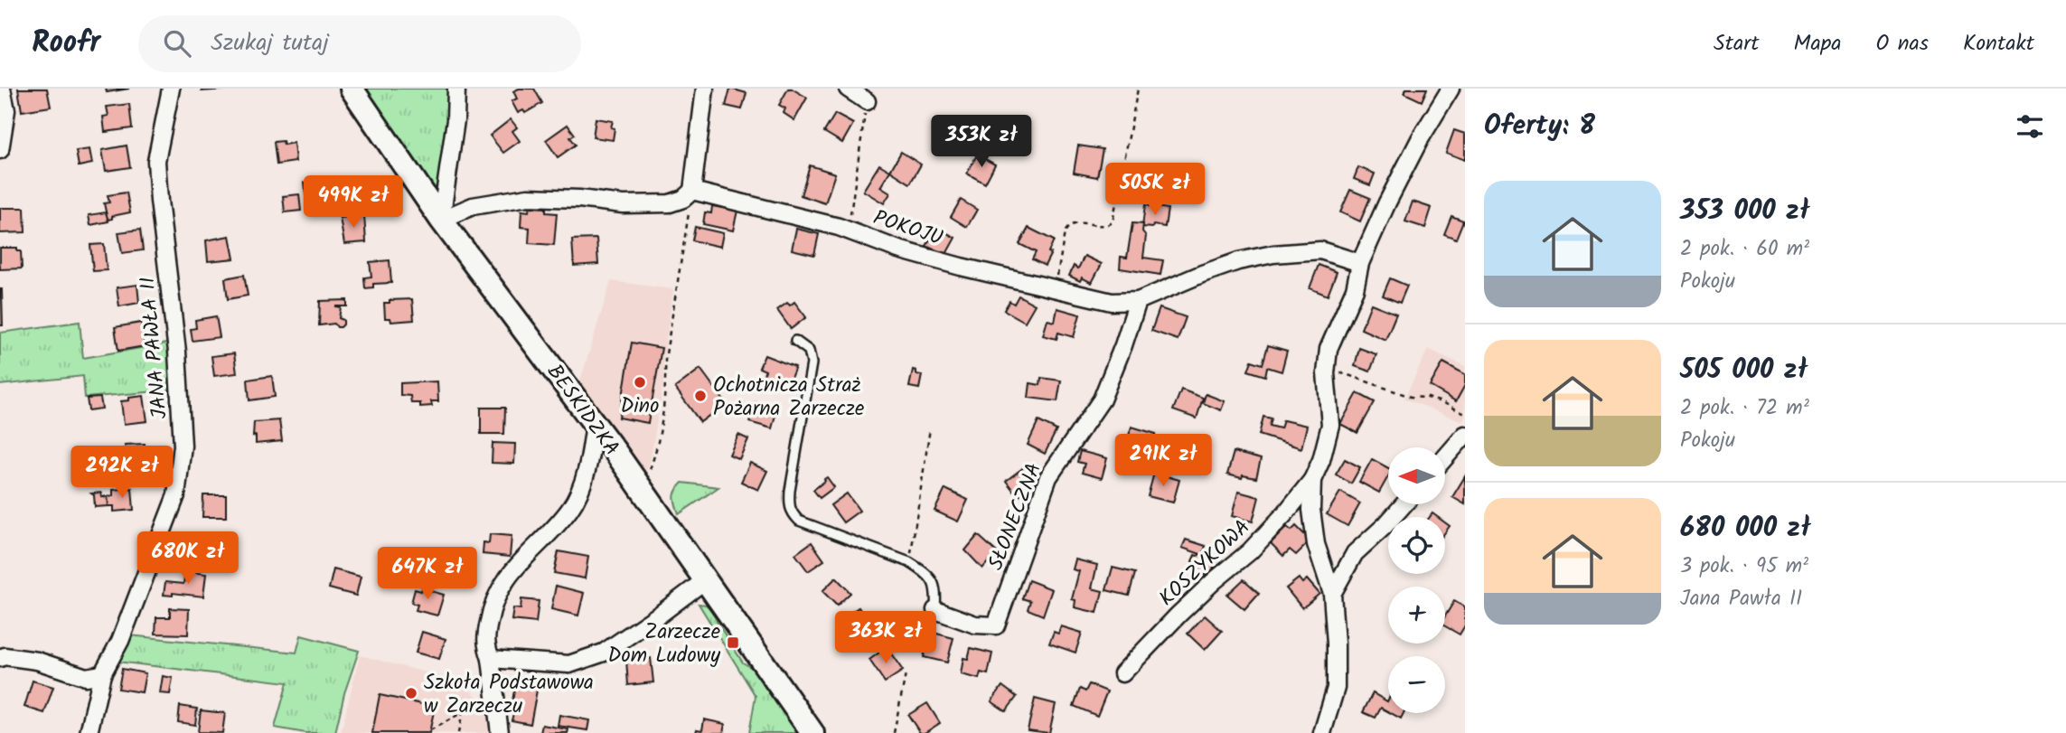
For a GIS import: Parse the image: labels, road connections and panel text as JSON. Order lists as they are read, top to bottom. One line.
{"streets":{"street":["POKOJU","JANA PAWŁA II","BESKIDZKA","SŁONECZNA","KOSZYKOWA"]},"crossings":[["POKOJU","BESKIDZKA"],["POKOJU","SŁONECZNA"]],"places":{"other":["Dino","Ochotnicza Straż Pożarna Zarzecze","Szkoła Podstawowa w Zarzeczu"],"transit":["Zarzecze Dom Ludowy"]},"north":"left","page":{"header":"Roofr","search":"Szukaj tutaj","nav":["Start","Mapa","O nas","Kontakt"],"heading":"Oferty: 8","price":["353K zł","505K zł","499K zł","291K zł","292K zł","680K zł","647K zł","363K zł"],"list":[{"name":"353 000 zł","note":"2 pok. · 60 m² · Pokoju"},{"name":"505 000 zł","note":"2 pok. · 72 m² · Pokoju"},{"name":"680 000 zł","note":"3 pok. · 95 m² · Jana Pawła II"}],"map_buttons":["+","−"]}}
